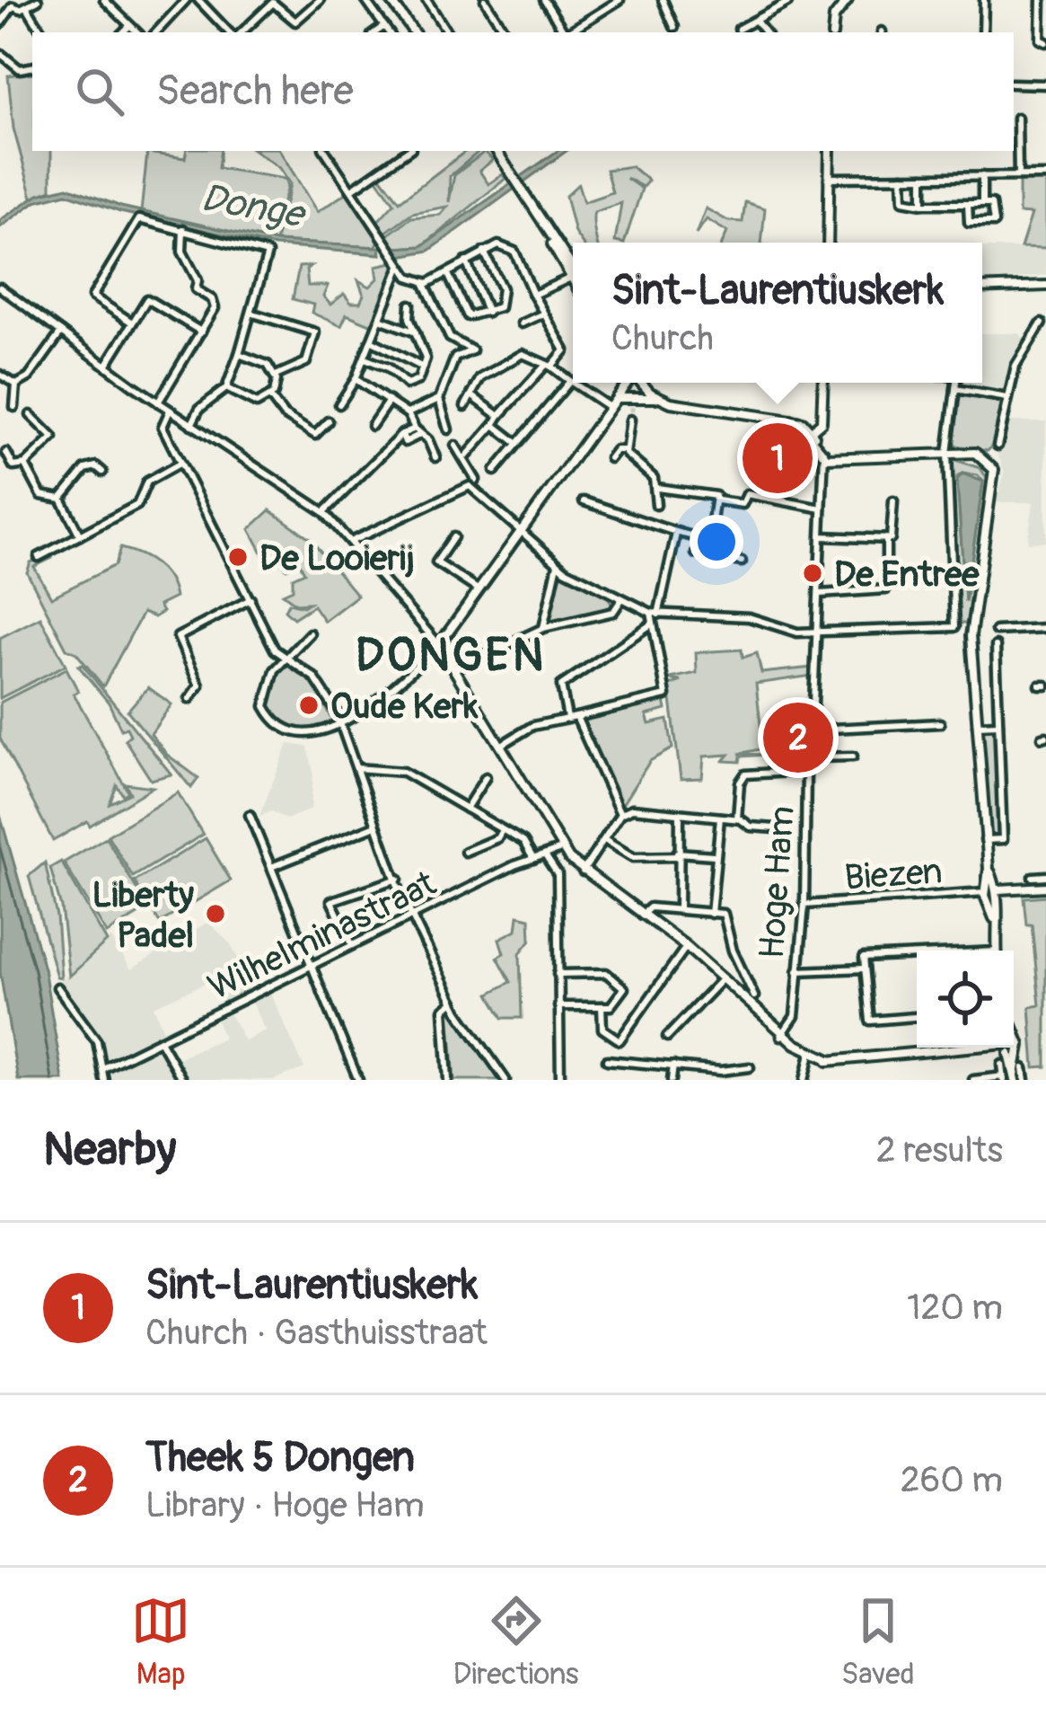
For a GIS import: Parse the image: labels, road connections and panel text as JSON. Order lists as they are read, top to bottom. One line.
{"streets":{"street":["Biezen","Hoge Ham","Wilhelminastraat"]},"crossings":[["Biezen","Hoge Ham"]],"districts":["DONGEN"],"water":["Donge"],"places":["De Looierij","De Entree","Oude Kerk","Liberty Padel"],"page":{"search":"Search here","popup":["Sint-Laurentiuskerk","Church"],"pins":["1","2"],"heading":["Nearby","2 results"],"list":[{"mark":"1","name":"Sint-Laurentiuskerk","note":"Church · Gasthuisstraat","value":"120 m"},{"mark":"2","name":"Theek 5 Dongen","note":"Library · Hoge Ham","value":"260 m"}],"nav":["Map","Directions","Saved"]}}
